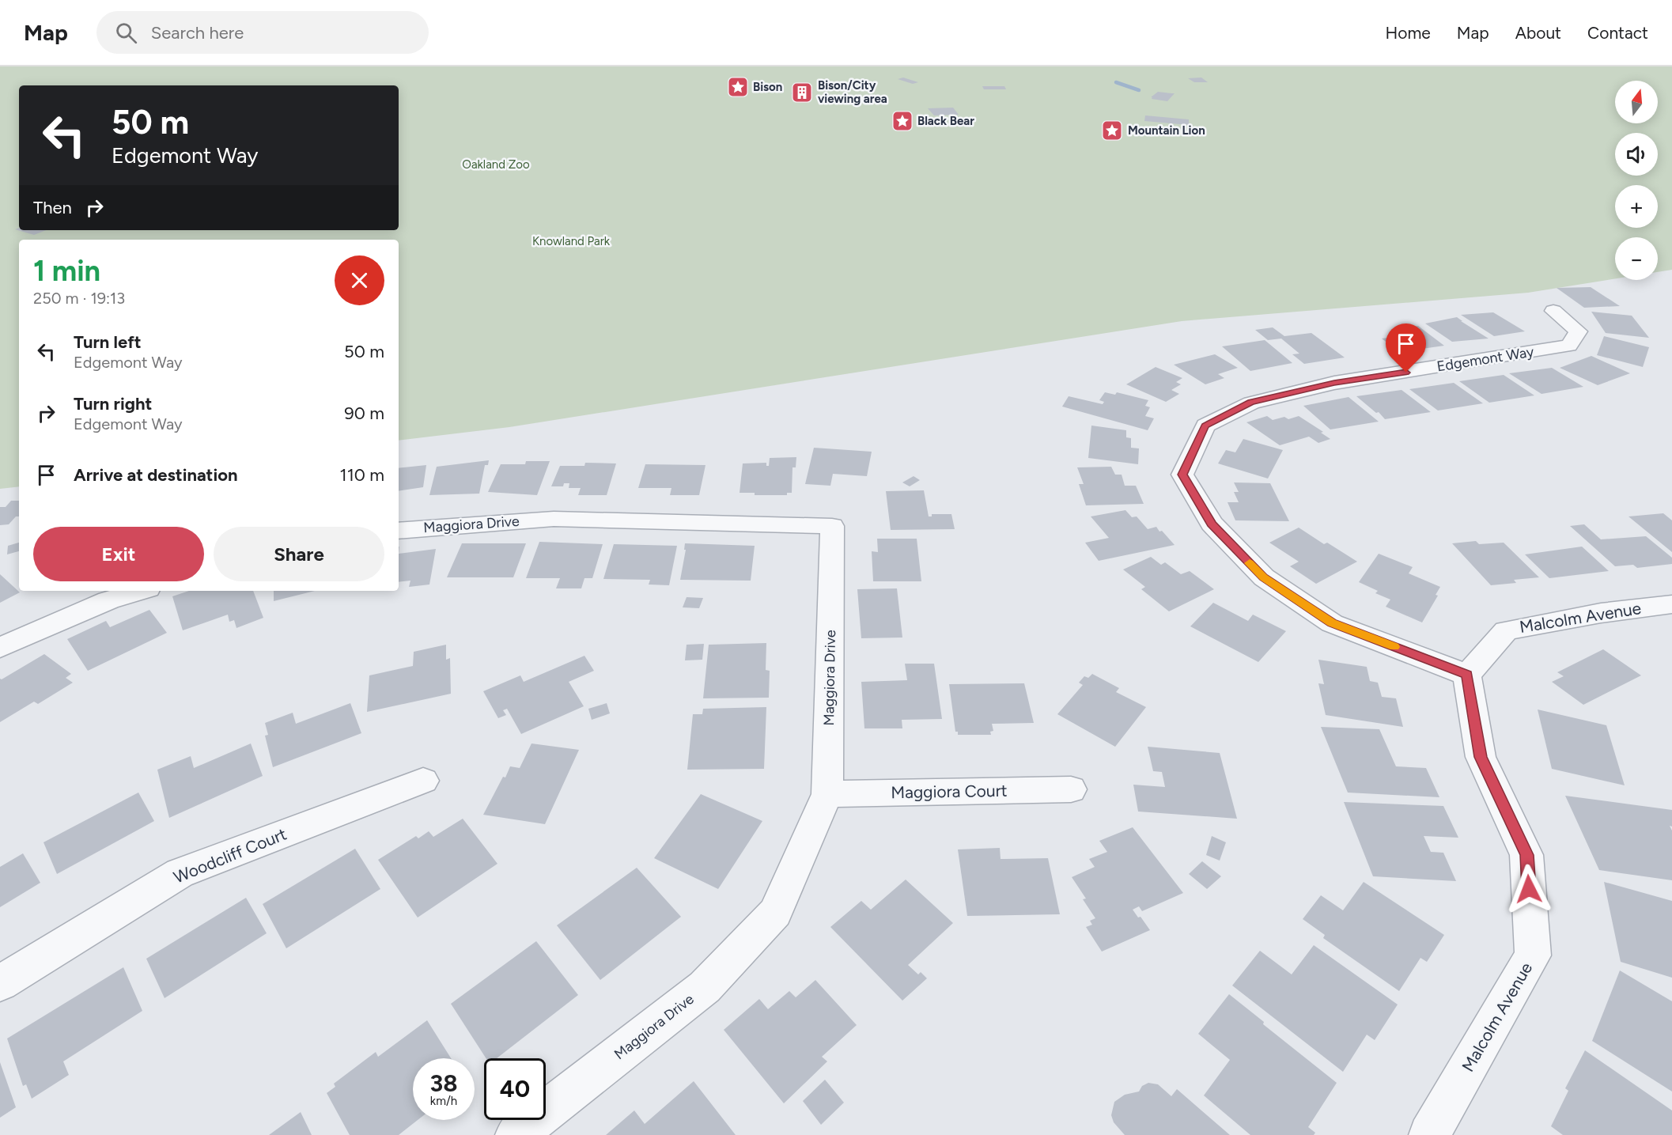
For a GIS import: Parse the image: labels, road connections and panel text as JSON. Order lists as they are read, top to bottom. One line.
{"streets":{"street":["Edgemont Way","Maggiora Drive","Malcolm Avenue","Maggiora Court","Woodcliff Court"]},"crossings":[["Edgemont Way","Malcolm Avenue"],["Maggiora Drive","Maggiora Court"]],"parks":["Oakland Zoo","Knowland Park"],"places":{"place":["Bison","Black Bear","Mountain Lion"],"building":["Bison/City viewing area"]},"north":"top","page":{"header":"Map","search":"Search here","nav":["Home","Map","About","Contact"],"map_buttons":["+","−"],"turn":["50 m","Edgemont Way"],"then":"Then","heading":["1 min","250 m · 19:13"],"list":[{"name":"Turn left","note":"Edgemont Way","value":"50 m"},{"name":"Turn right","note":"Edgemont Way","value":"90 m"},{"name":"Arrive at destination","value":"110 m"}],"buttons":["Exit","Share"],"speed":"38 km/h","limit":"40"}}
